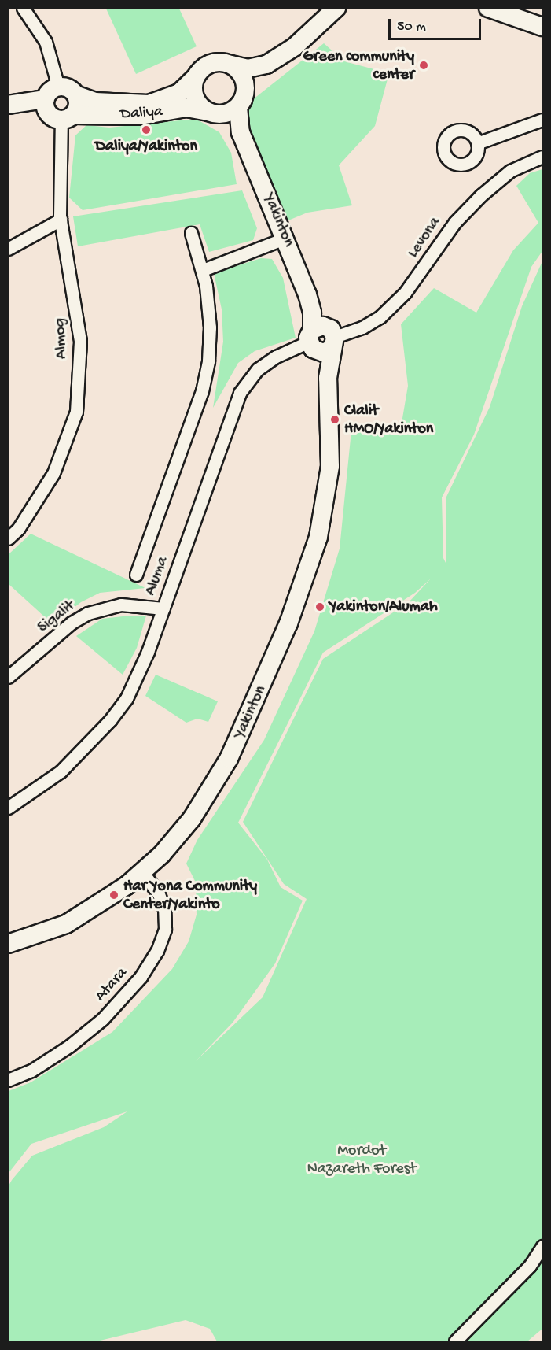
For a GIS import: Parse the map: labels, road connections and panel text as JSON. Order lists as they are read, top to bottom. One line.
{"streets":{"street":["Daliya","Yakinton","Levona","Almog","Aluma","Sigalit","Atara"]},"crossings":[["Daliya","Yakinton"],["Daliya","Almog"],["Yakinton","Levona"],["Yakinton","Aluma"],["Yakinton","Atara"],["Levona","Aluma"],["Aluma","Sigalit"]],"parks":["Mordot Nazareth Forest"],"places":["Green community center","Daliya/Yakinton","Clalit HMO/Yakinton","Yakinton/Alumah","Har Yona Community Center/Yakinto"],"scale_bar":"50 m"}
